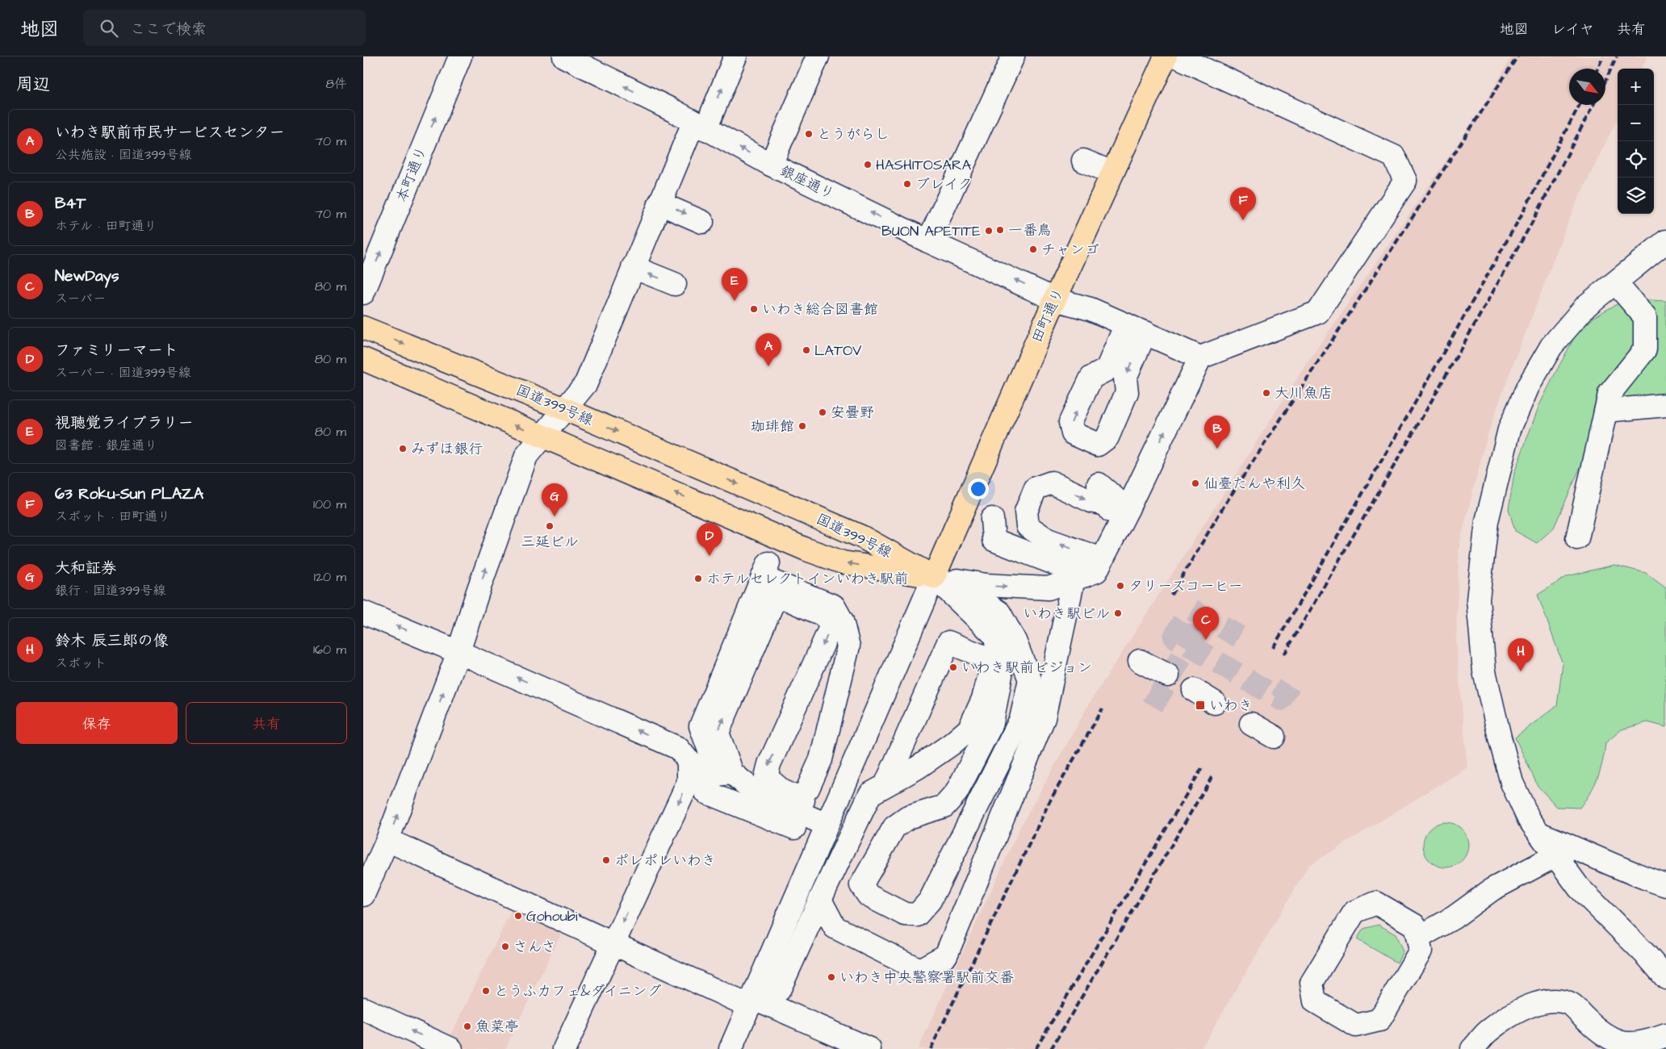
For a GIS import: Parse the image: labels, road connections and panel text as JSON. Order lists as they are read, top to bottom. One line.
{"streets":{"highway":["田町通り","国道399号線"],"street":["本町通り","銀座通り"]},"crossings":[["銀座通り","田町通り"],["田町通り","国道399号線"]],"one_way":["本町通り","銀座通り"],"places":{"other":["とうがらし","HASHITOSARA","ブレイク","一番鳥","BUON APETITE","チャンゴ","いわき総合図書館","LATOV","大川魚店","安曇野","珈琲館","みずほ銀行","仙臺たんや利久","三延ビル","ホテルセレクトインいわき駅前","タリーズコーヒー","いわき駅ビル","いわき駅前ビジョン","ポレポレいわき","Gohoubi","さんさ","いわき中央警察署駅前交番","とうふカフェ&ダイニング","魚菜亭"],"transit":["いわき"]},"north":"bottom right","page":{"header":"地図","search":"ここで検索","nav":["地図","レイヤ","共有"],"heading":["周辺","8件"],"map_buttons":["+","−"],"list":[{"mark":"A","name":"いわき駅前市民サービスセンター","note":"公共施設 · 国道399号線","value":"70 m"},{"mark":"B","name":"B4T","note":"ホテル · 田町通り","value":"70 m"},{"mark":"C","name":"NewDays","note":"スーパー","value":"80 m"},{"mark":"D","name":"ファミリーマート","note":"スーパー · 国道399号線","value":"80 m"},{"mark":"E","name":"視聴覚ライブラリー","note":"図書館 · 銀座通り","value":"80 m"},{"mark":"F","name":"63 Roku-Sun PLAZA","note":"スポット · 田町通り","value":"100 m"},{"mark":"G","name":"大和証券","note":"銀行 · 国道399号線","value":"120 m"},{"mark":"H","name":"鈴木 辰三郎の像","note":"スポット","value":"160 m"}],"pins":["F","E","A","B","G","D","C","H"],"buttons":["保存","共有"]}}
